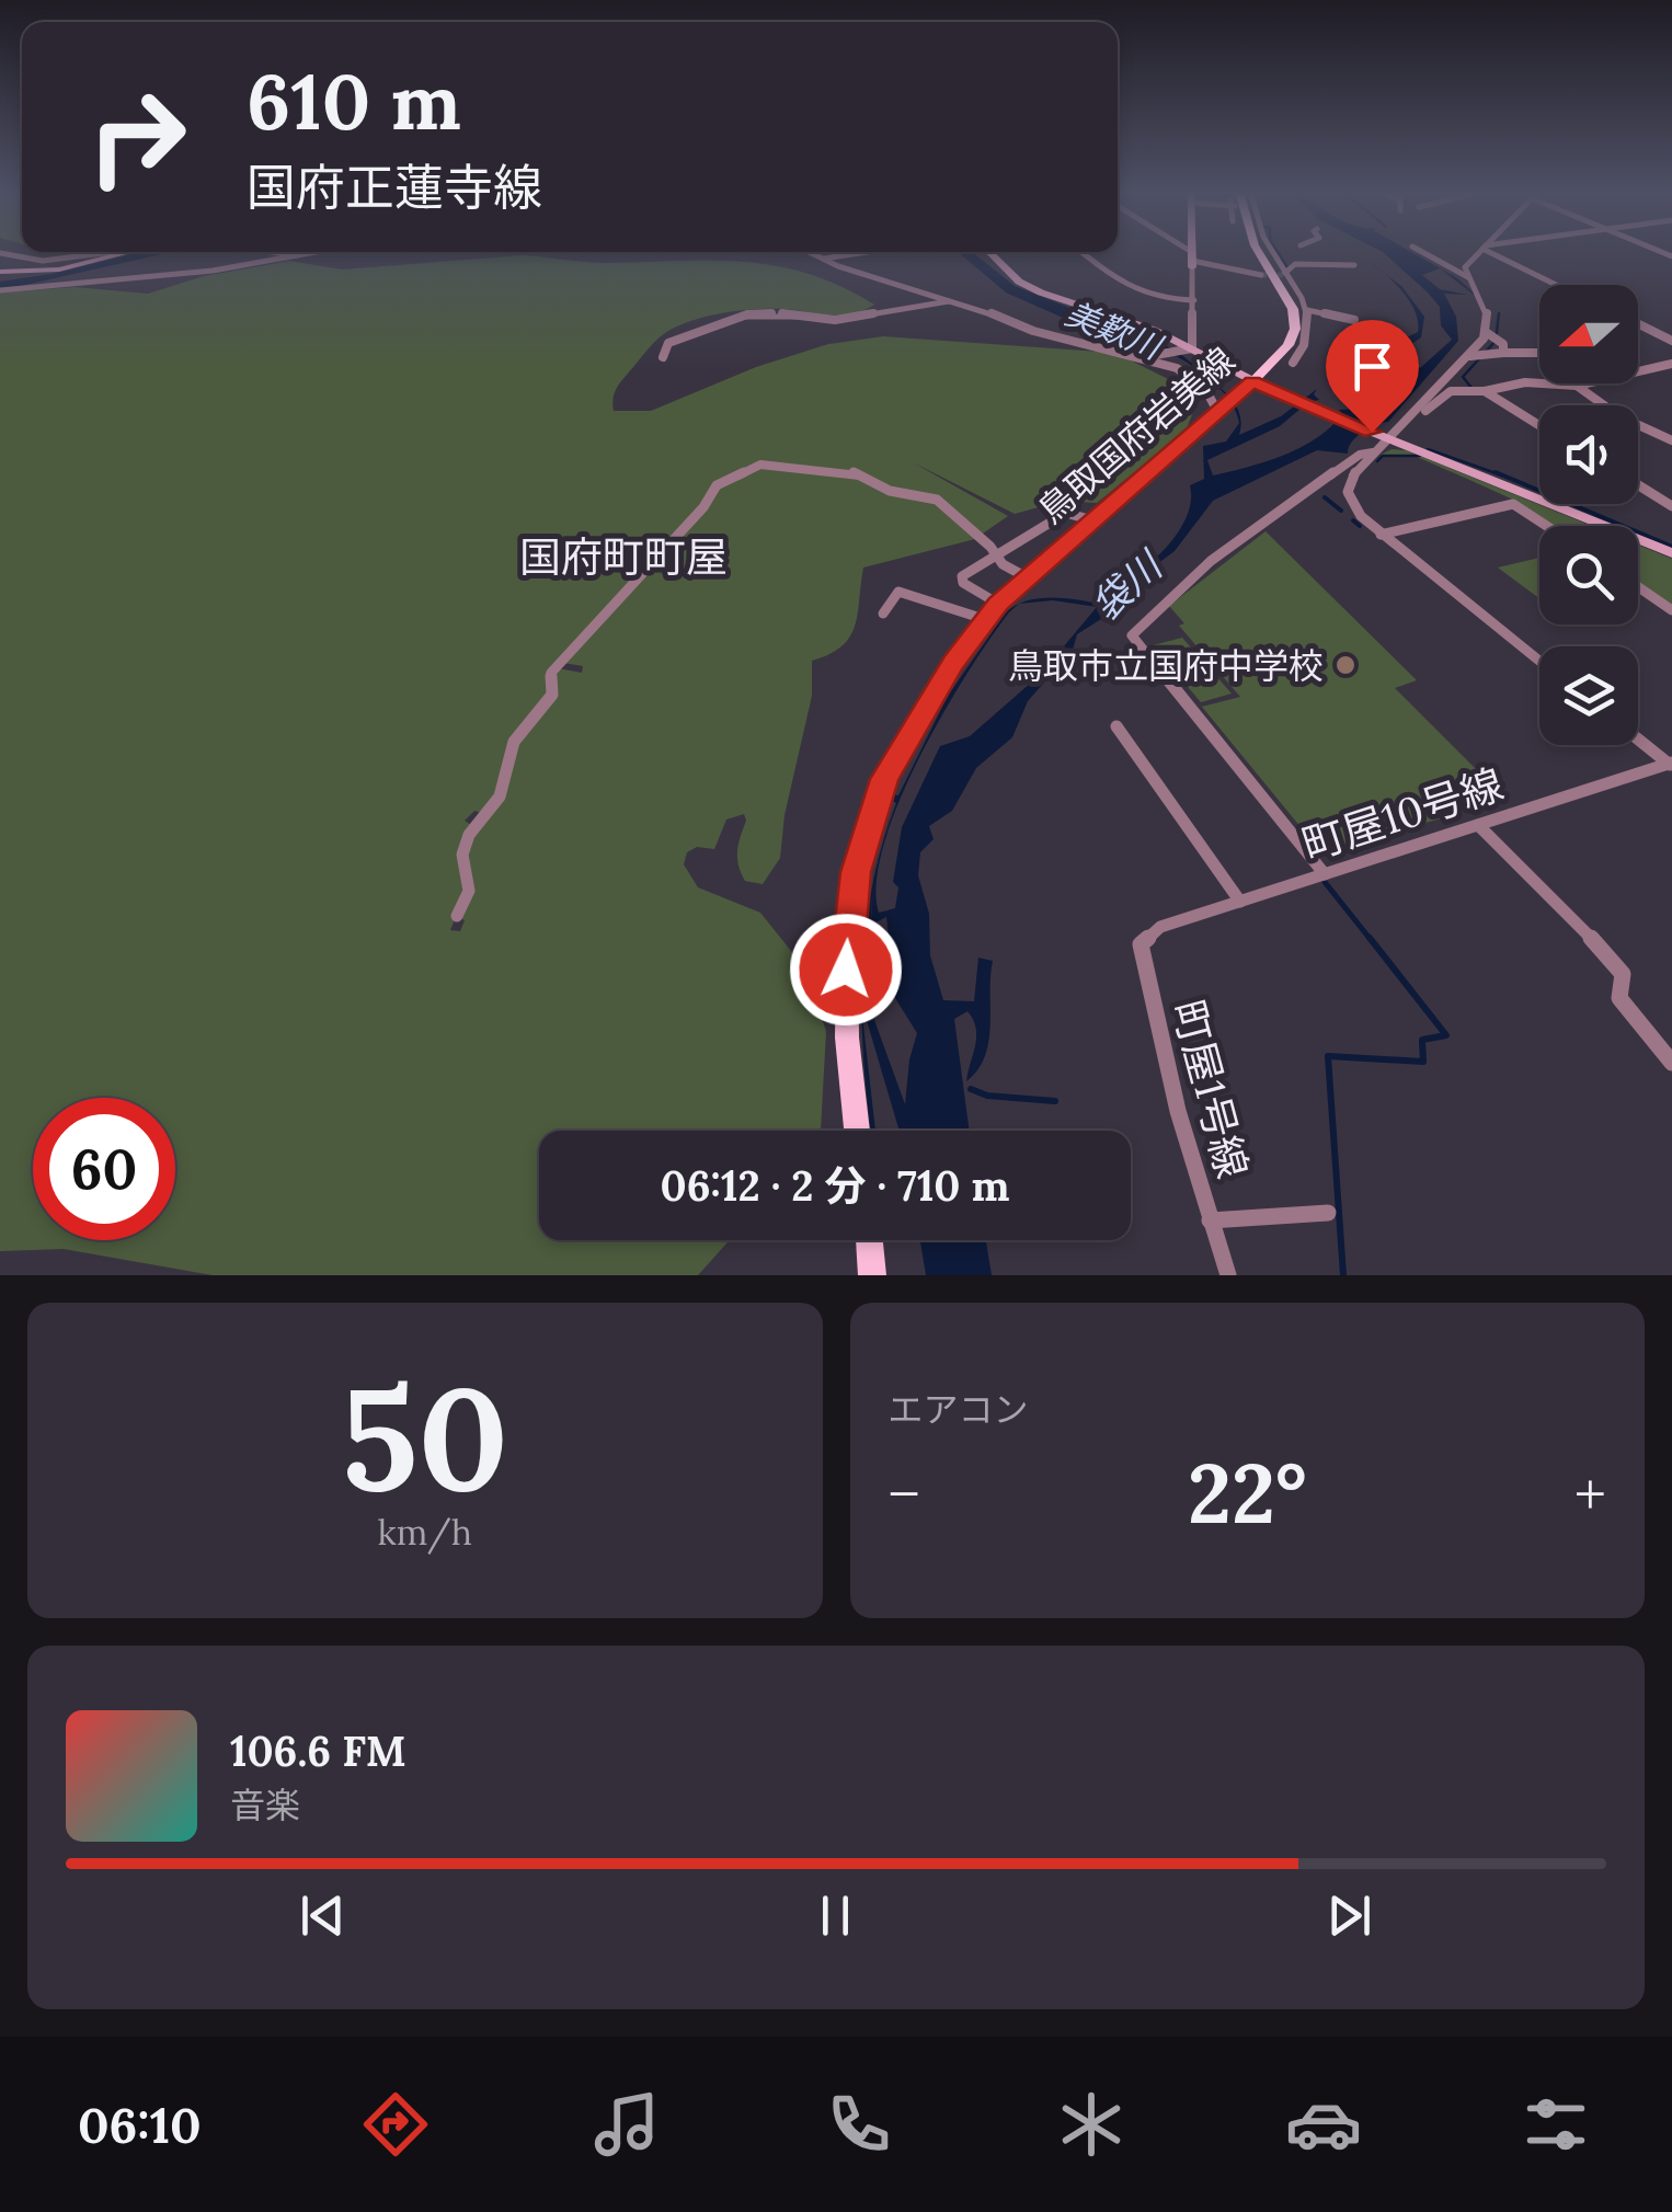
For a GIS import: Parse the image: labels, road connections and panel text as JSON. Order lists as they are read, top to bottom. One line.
{"streets":{"main road":["鳥取国府岩美線"],"street":["町屋10号線","町屋1号線"]},"crossings":[["町屋10号線","町屋1号線"]],"districts":["国府町町屋"],"water":["美歎川","袋川"],"places":["鳥取市立国府中学校"],"north":"left","page":{"turn":["610 m","国府正蓮寺線"],"limit":"60","trip":"06:12 · 2 分 · 710 m","tile":[["50","km/h"],"エアコン"],"heat":["−","22°","+"],"song":["106.6 FM","音楽"],"tabs":"06:10"}}
